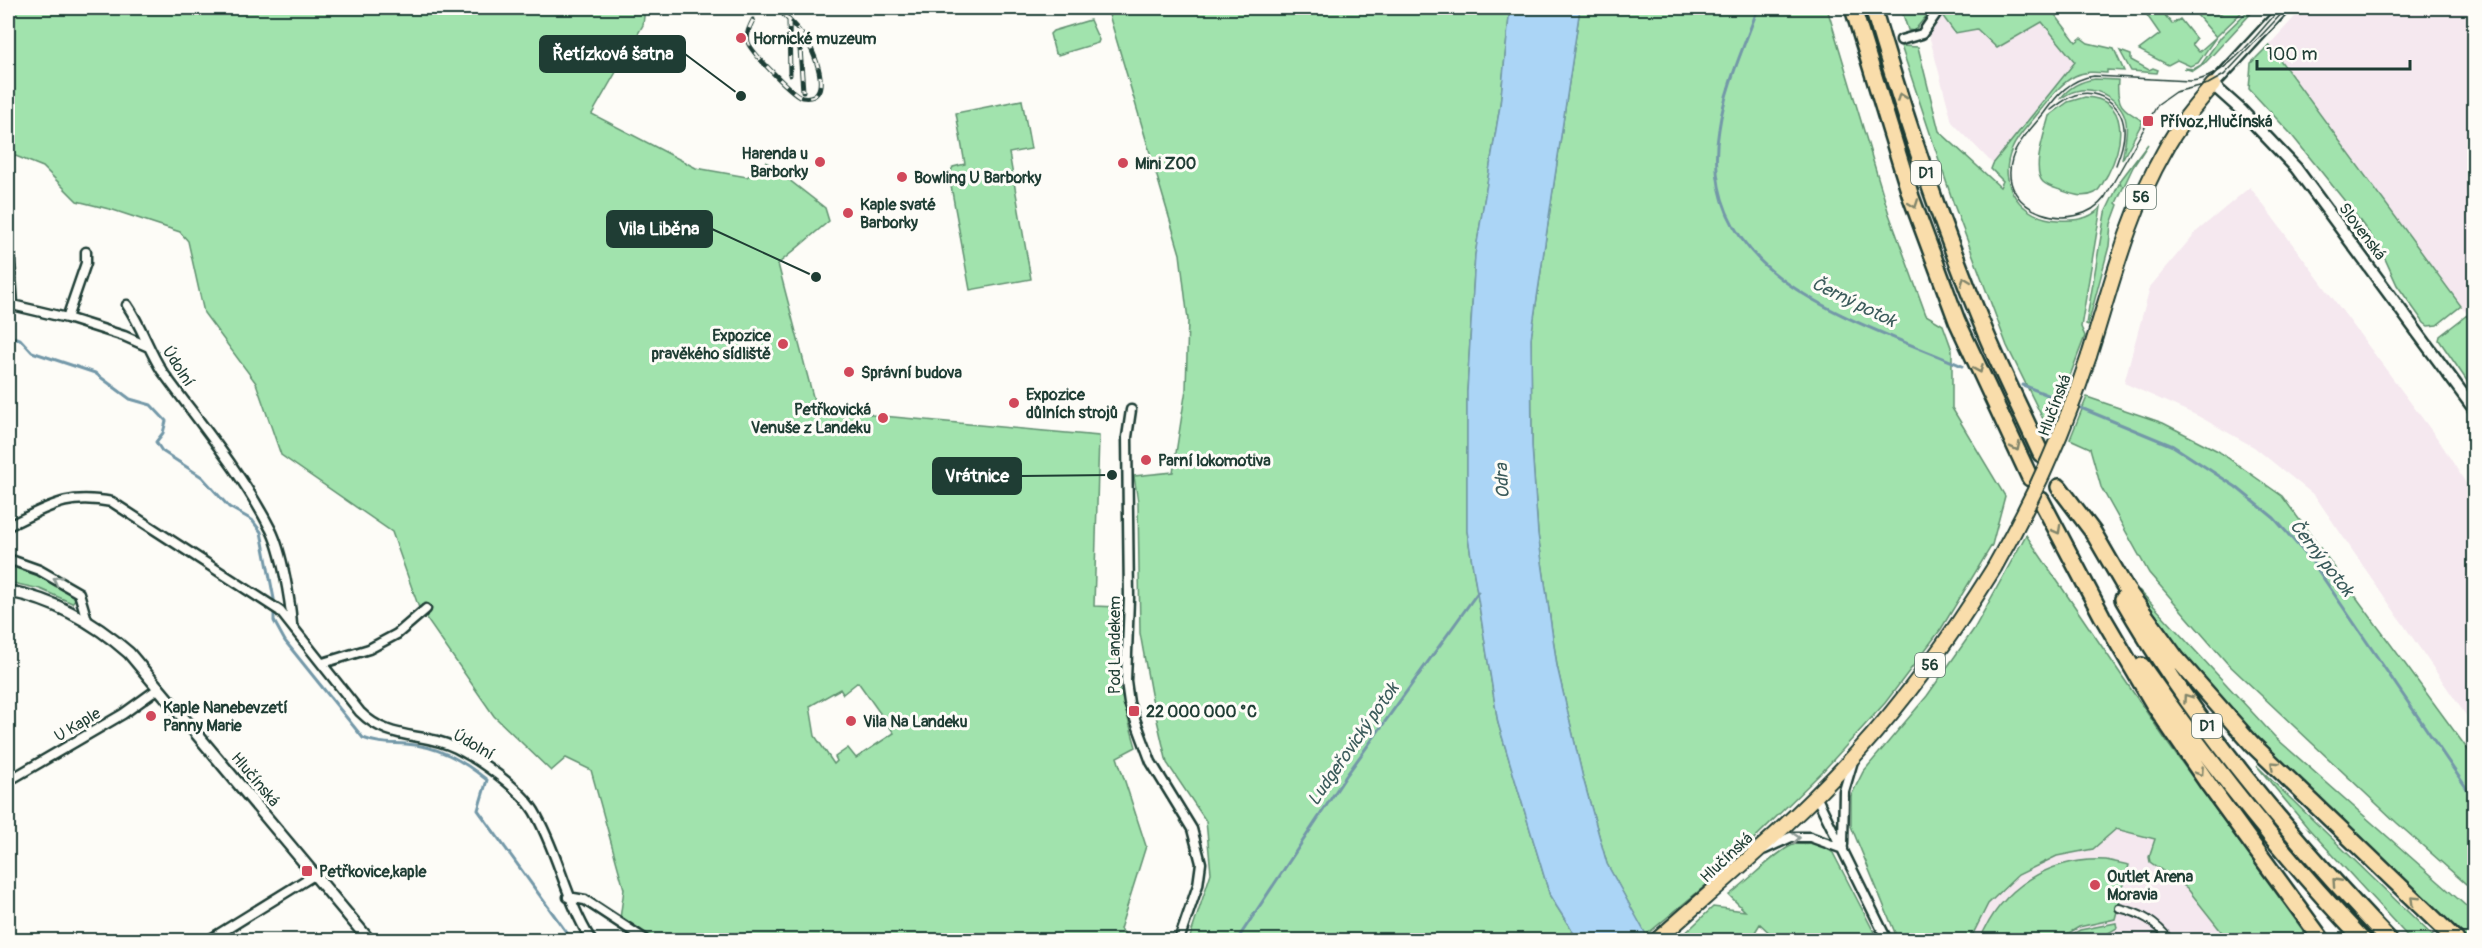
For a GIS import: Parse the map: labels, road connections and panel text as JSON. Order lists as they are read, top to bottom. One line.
{"streets":{"highway":["D1"],"main road":["56","Hlučínská"],"street":["Slovenská","Údolní","Pod Landekem","U Kaple"]},"crossings":[["Slovenská","Hlučínská"],["Hlučínská","U Kaple"]],"water":["Černý potok","Odra","Ludgeřovický potok"],"places":{"other":["Hornické muzeum","Řetízková šatna","Harenda u Barborky","Mini ZOO","Bowling U Barborky","Kaple svaté Barborky","Vila Liběna","Expozice pravěkého sídliště","Správní budova","Expozice důlních strojů","Petřkovická Venuše z Landeku","Parní lokomotiva","Vrátnice","Kaple Nanebevzetí Panny Marie","Vila Na Landeku","Outlet Arena Moravia"],"transit":["Přívoz,Hlučínská","22 000 000 °C","Petřkovice,kaple"]},"scale_bar":"100 m"}
